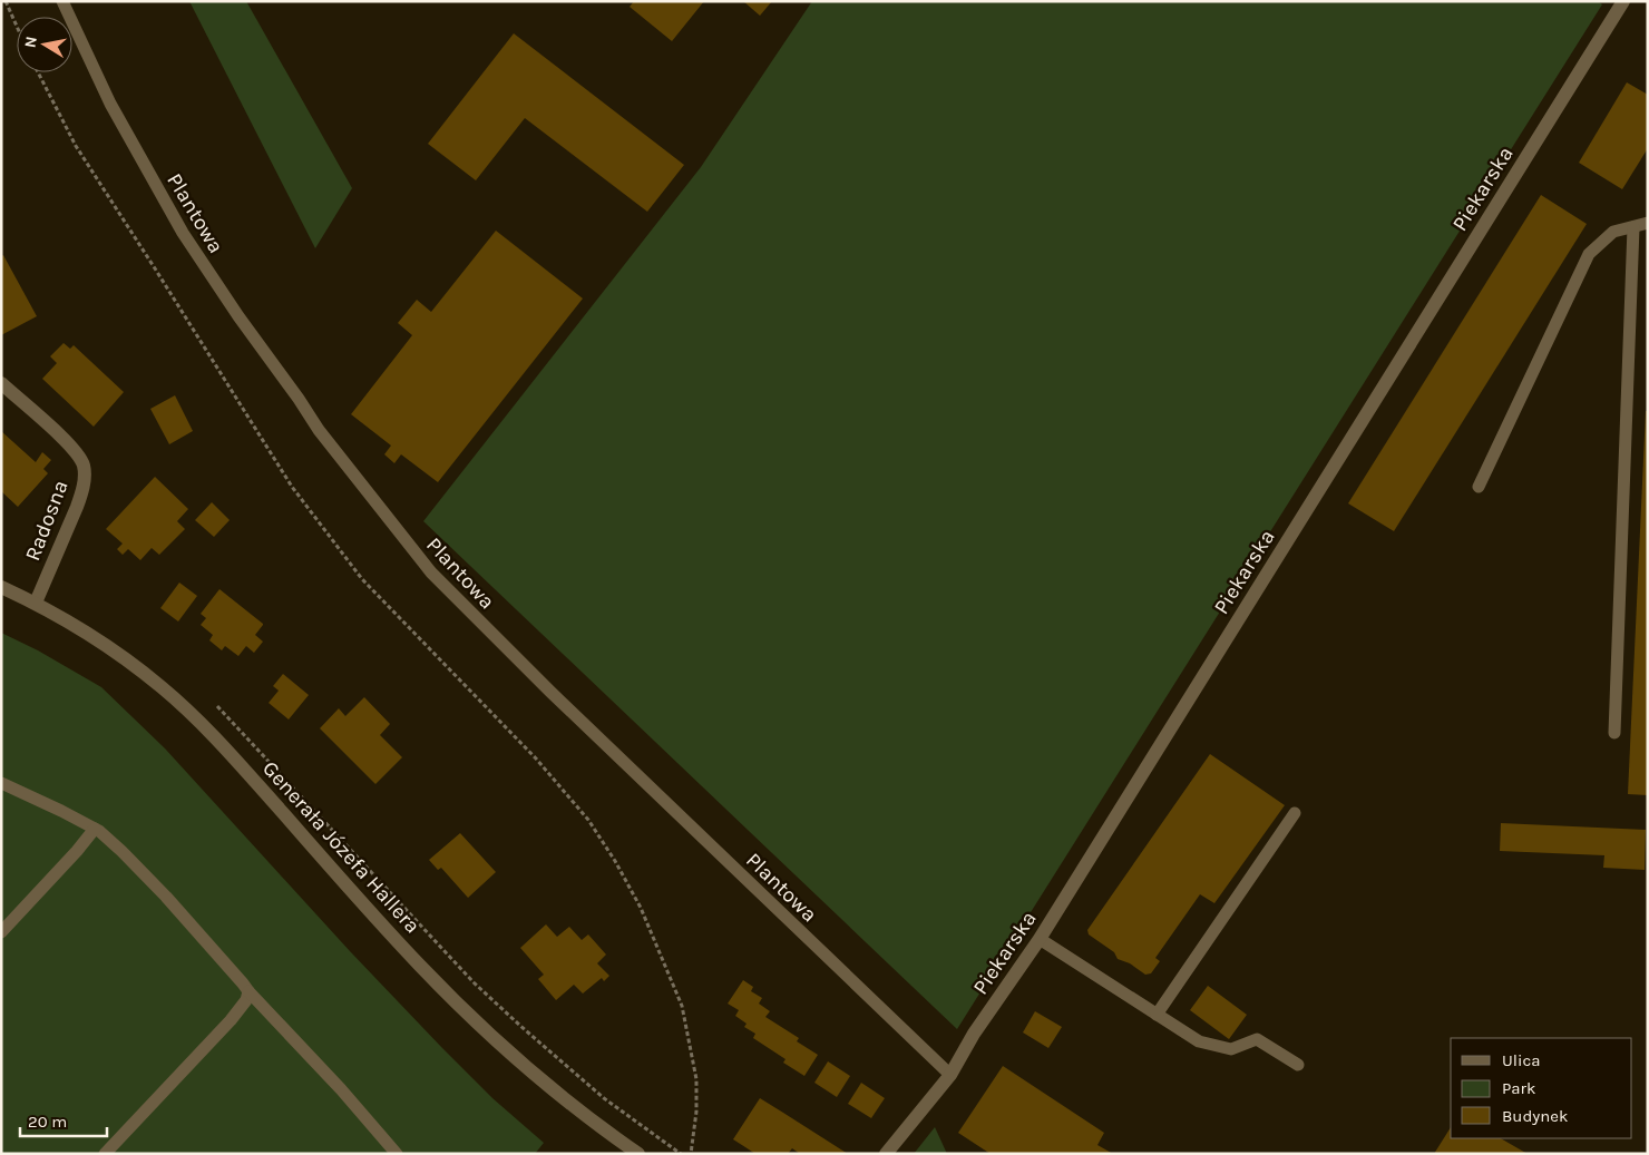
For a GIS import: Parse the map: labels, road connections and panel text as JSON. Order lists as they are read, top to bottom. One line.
{"streets":{"street":["Piekarska","Radosna","Generała Józefa Hallera"],"lane":["Plantowa"]},"crossings":[["Piekarska","Plantowa"],["Radosna","Generała Józefa Hallera"]],"legend":["Ulica","Park","Budynek"],"scale_bar":"20 m","north":"left"}
